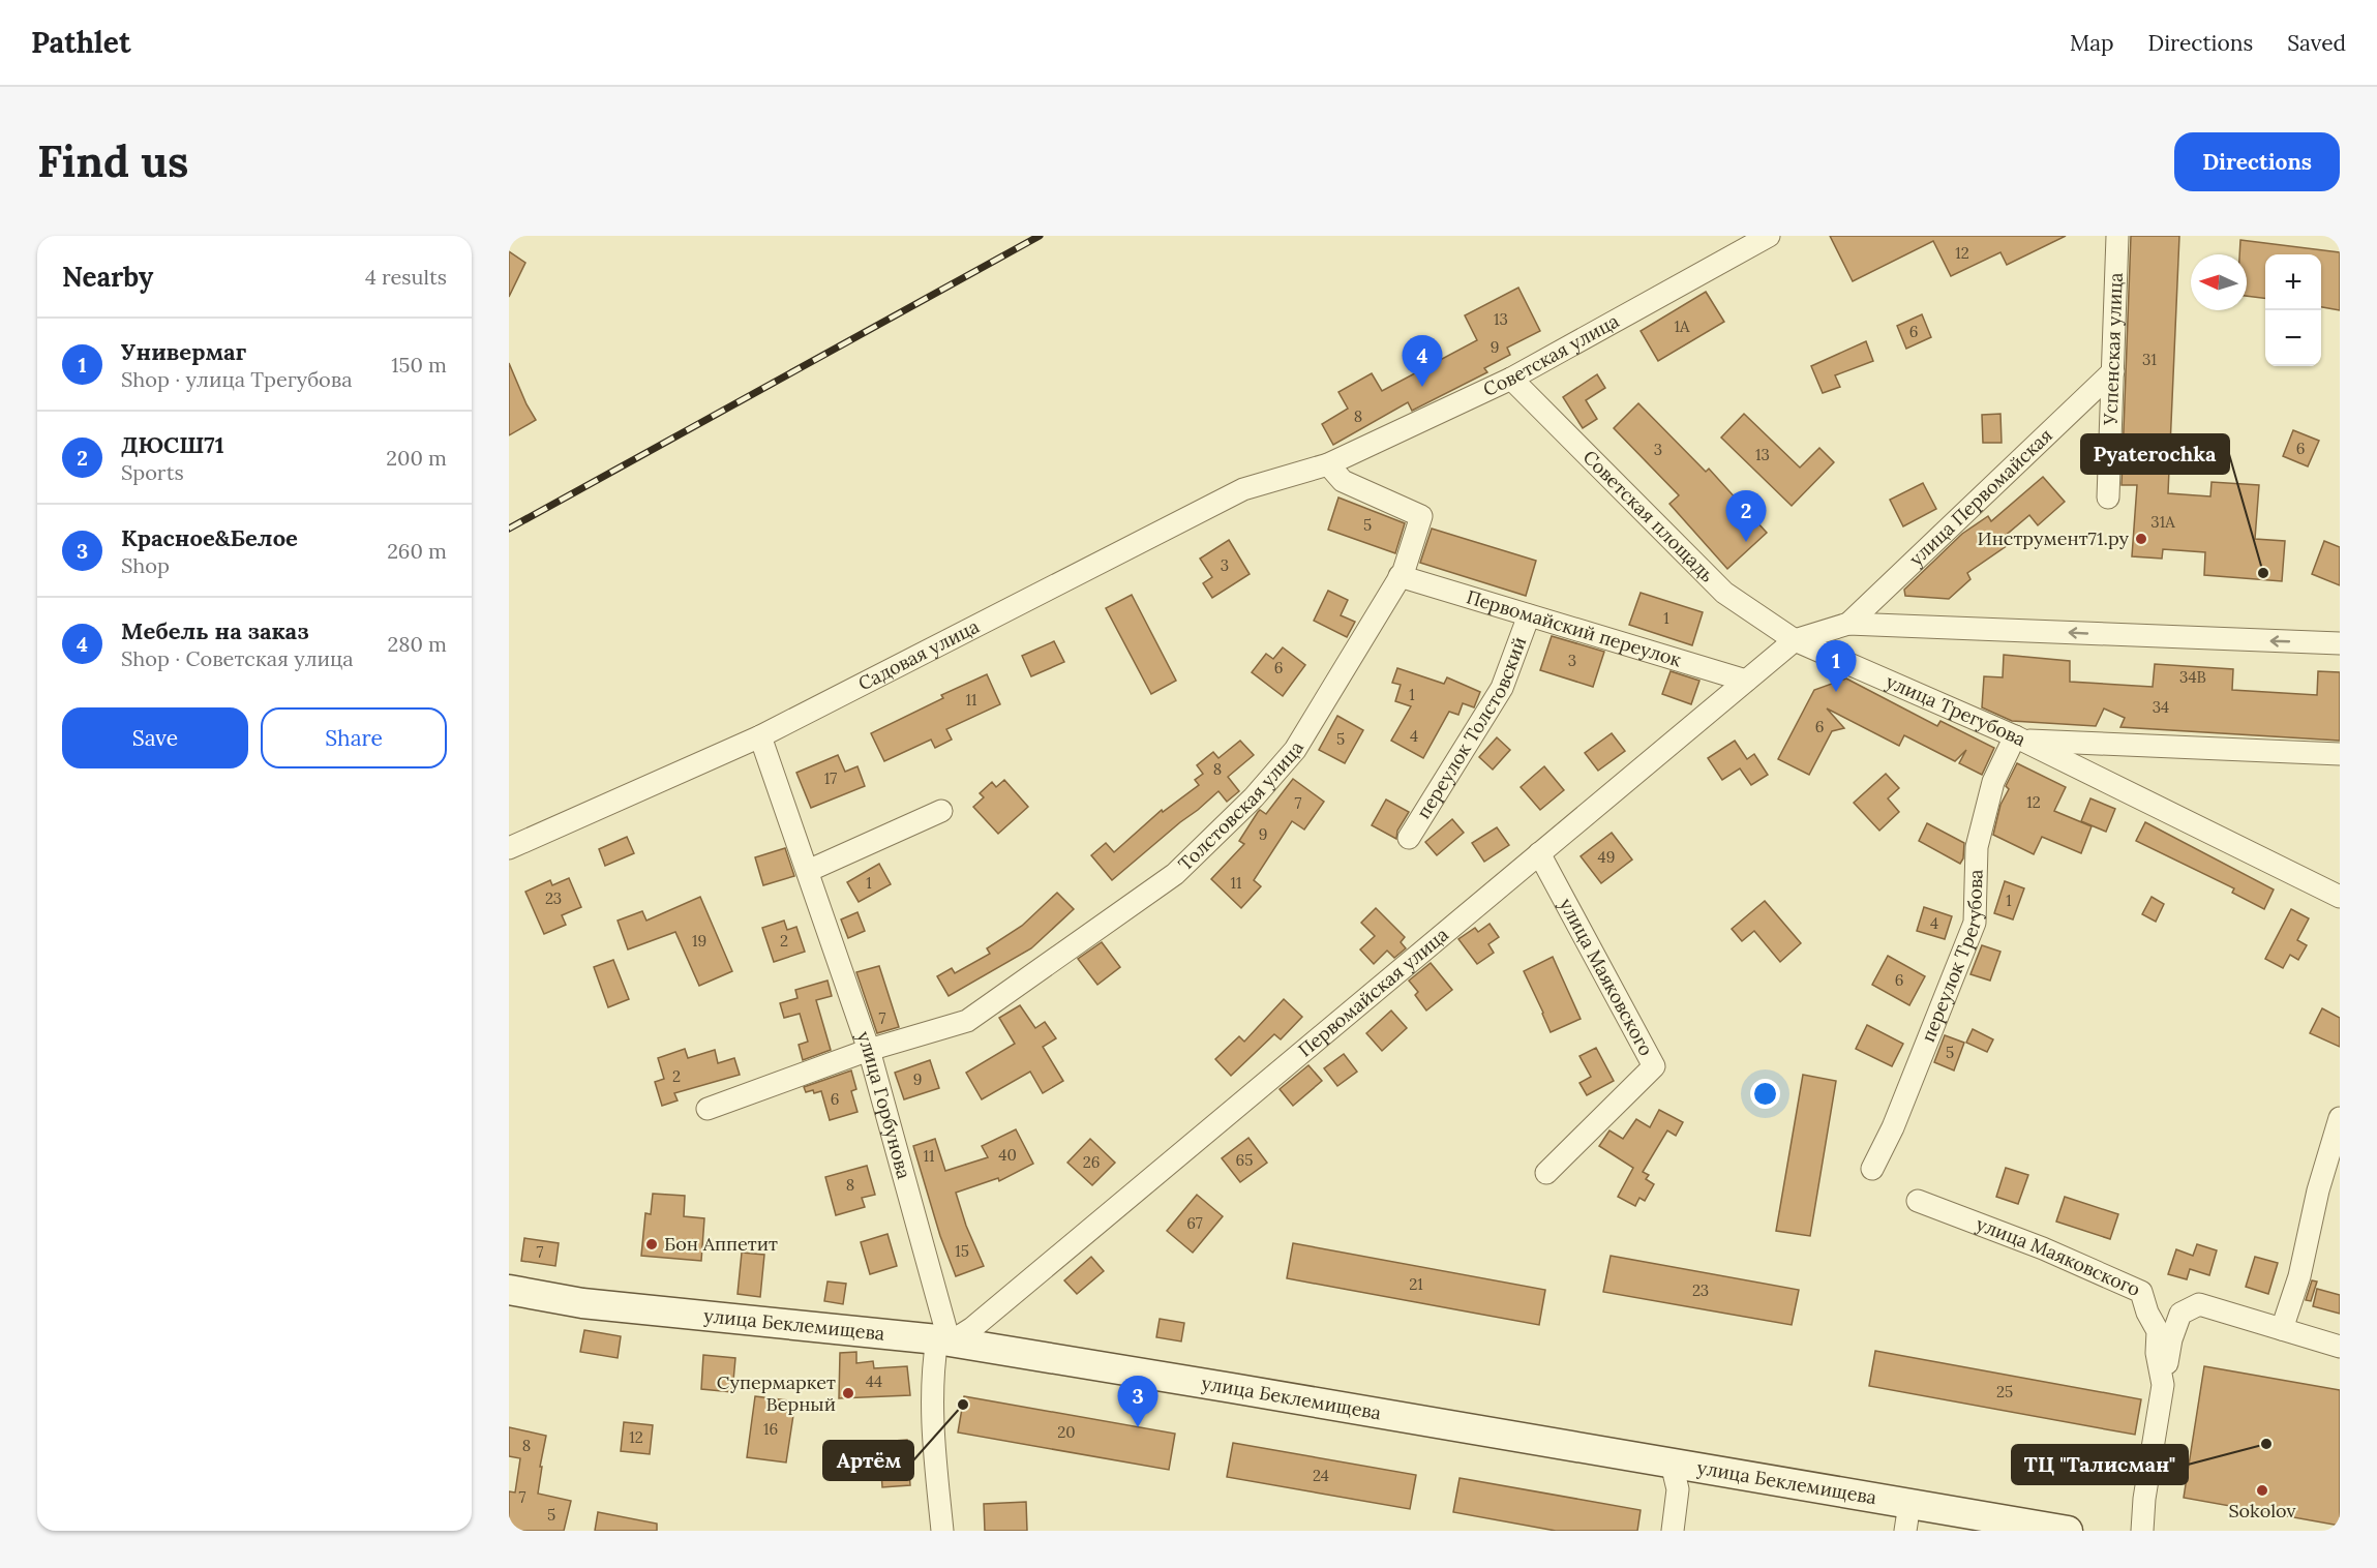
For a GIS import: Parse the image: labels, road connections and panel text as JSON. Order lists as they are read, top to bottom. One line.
{"streets":{"main road":["улица Беклемищева"],"street":["Успенская улица","Советская улица","улица Первомайская","Советская площадь","Первомайский переулок","Садовая улица","улица Трегубова","переулок Толстовский","Толстовская улица","переулок Трегубова","улица Маяковского","Первомайская улица","улица Горбунова"]},"crossings":[["Успенская улица","улица Первомайская"],["Советская улица","Советская площадь"],["Советская улица","Садовая улица"],["Советская улица","Толстовская улица"],["Советская площадь","улица Трегубова"],["Советская площадь","Первомайская улица"],["Первомайский переулок","переулок Толстовский"],["Первомайский переулок","Толстовская улица"],["Первомайский переулок","Первомайская улица"],["Садовая улица","Толстовская улица"],["Садовая улица","улица Горбунова"],["улица Трегубова","переулок Трегубова"],["улица Трегубова","Первомайская улица"],["Толстовская улица","улица Горбунова"],["улица Маяковского","Первомайская улица"],["Первомайская улица","улица Горбунова"],["Первомайская улица","улица Беклемищева"],["улица Горбунова","улица Беклемищева"]],"places":["Инструмент71.ру","Pyaterochka","Бон Аппетит","Супермаркет Верный","Артём","ТЦ \"Талисман\"","Sokolov"],"house_numbers":["12","13","1А","6","9","31","8","6","3","13","31А","5","3","1","3","6","34В","1","11","34","6","4","5","8","17","12","7","9","49","1","11","23","1","4","19","2","6","7","5","2","9","6","40","11","65","26","8","67","15","7","21","23","44","25","16","20","12","8","24","7","5"],"north":"left","page":{"header":"Pathlet","nav":["Map","Directions","Saved"],"buttons":["Directions",["Save","Share"]],"title":"Find us","heading":["Nearby","4 results"],"map_buttons":["+","−"],"list":[{"mark":"1","name":"Универмаг","note":"Shop · улица Трегубова","value":"150 m"},{"mark":"2","name":"ДЮСШ71","note":"Sports","value":"200 m"},{"mark":"3","name":"Красное&Белое","note":"Shop","value":"260 m"},{"mark":"4","name":"Мебель на заказ","note":"Shop · Советская улица","value":"280 m"}],"pins":["4","2","1","3"]}}
